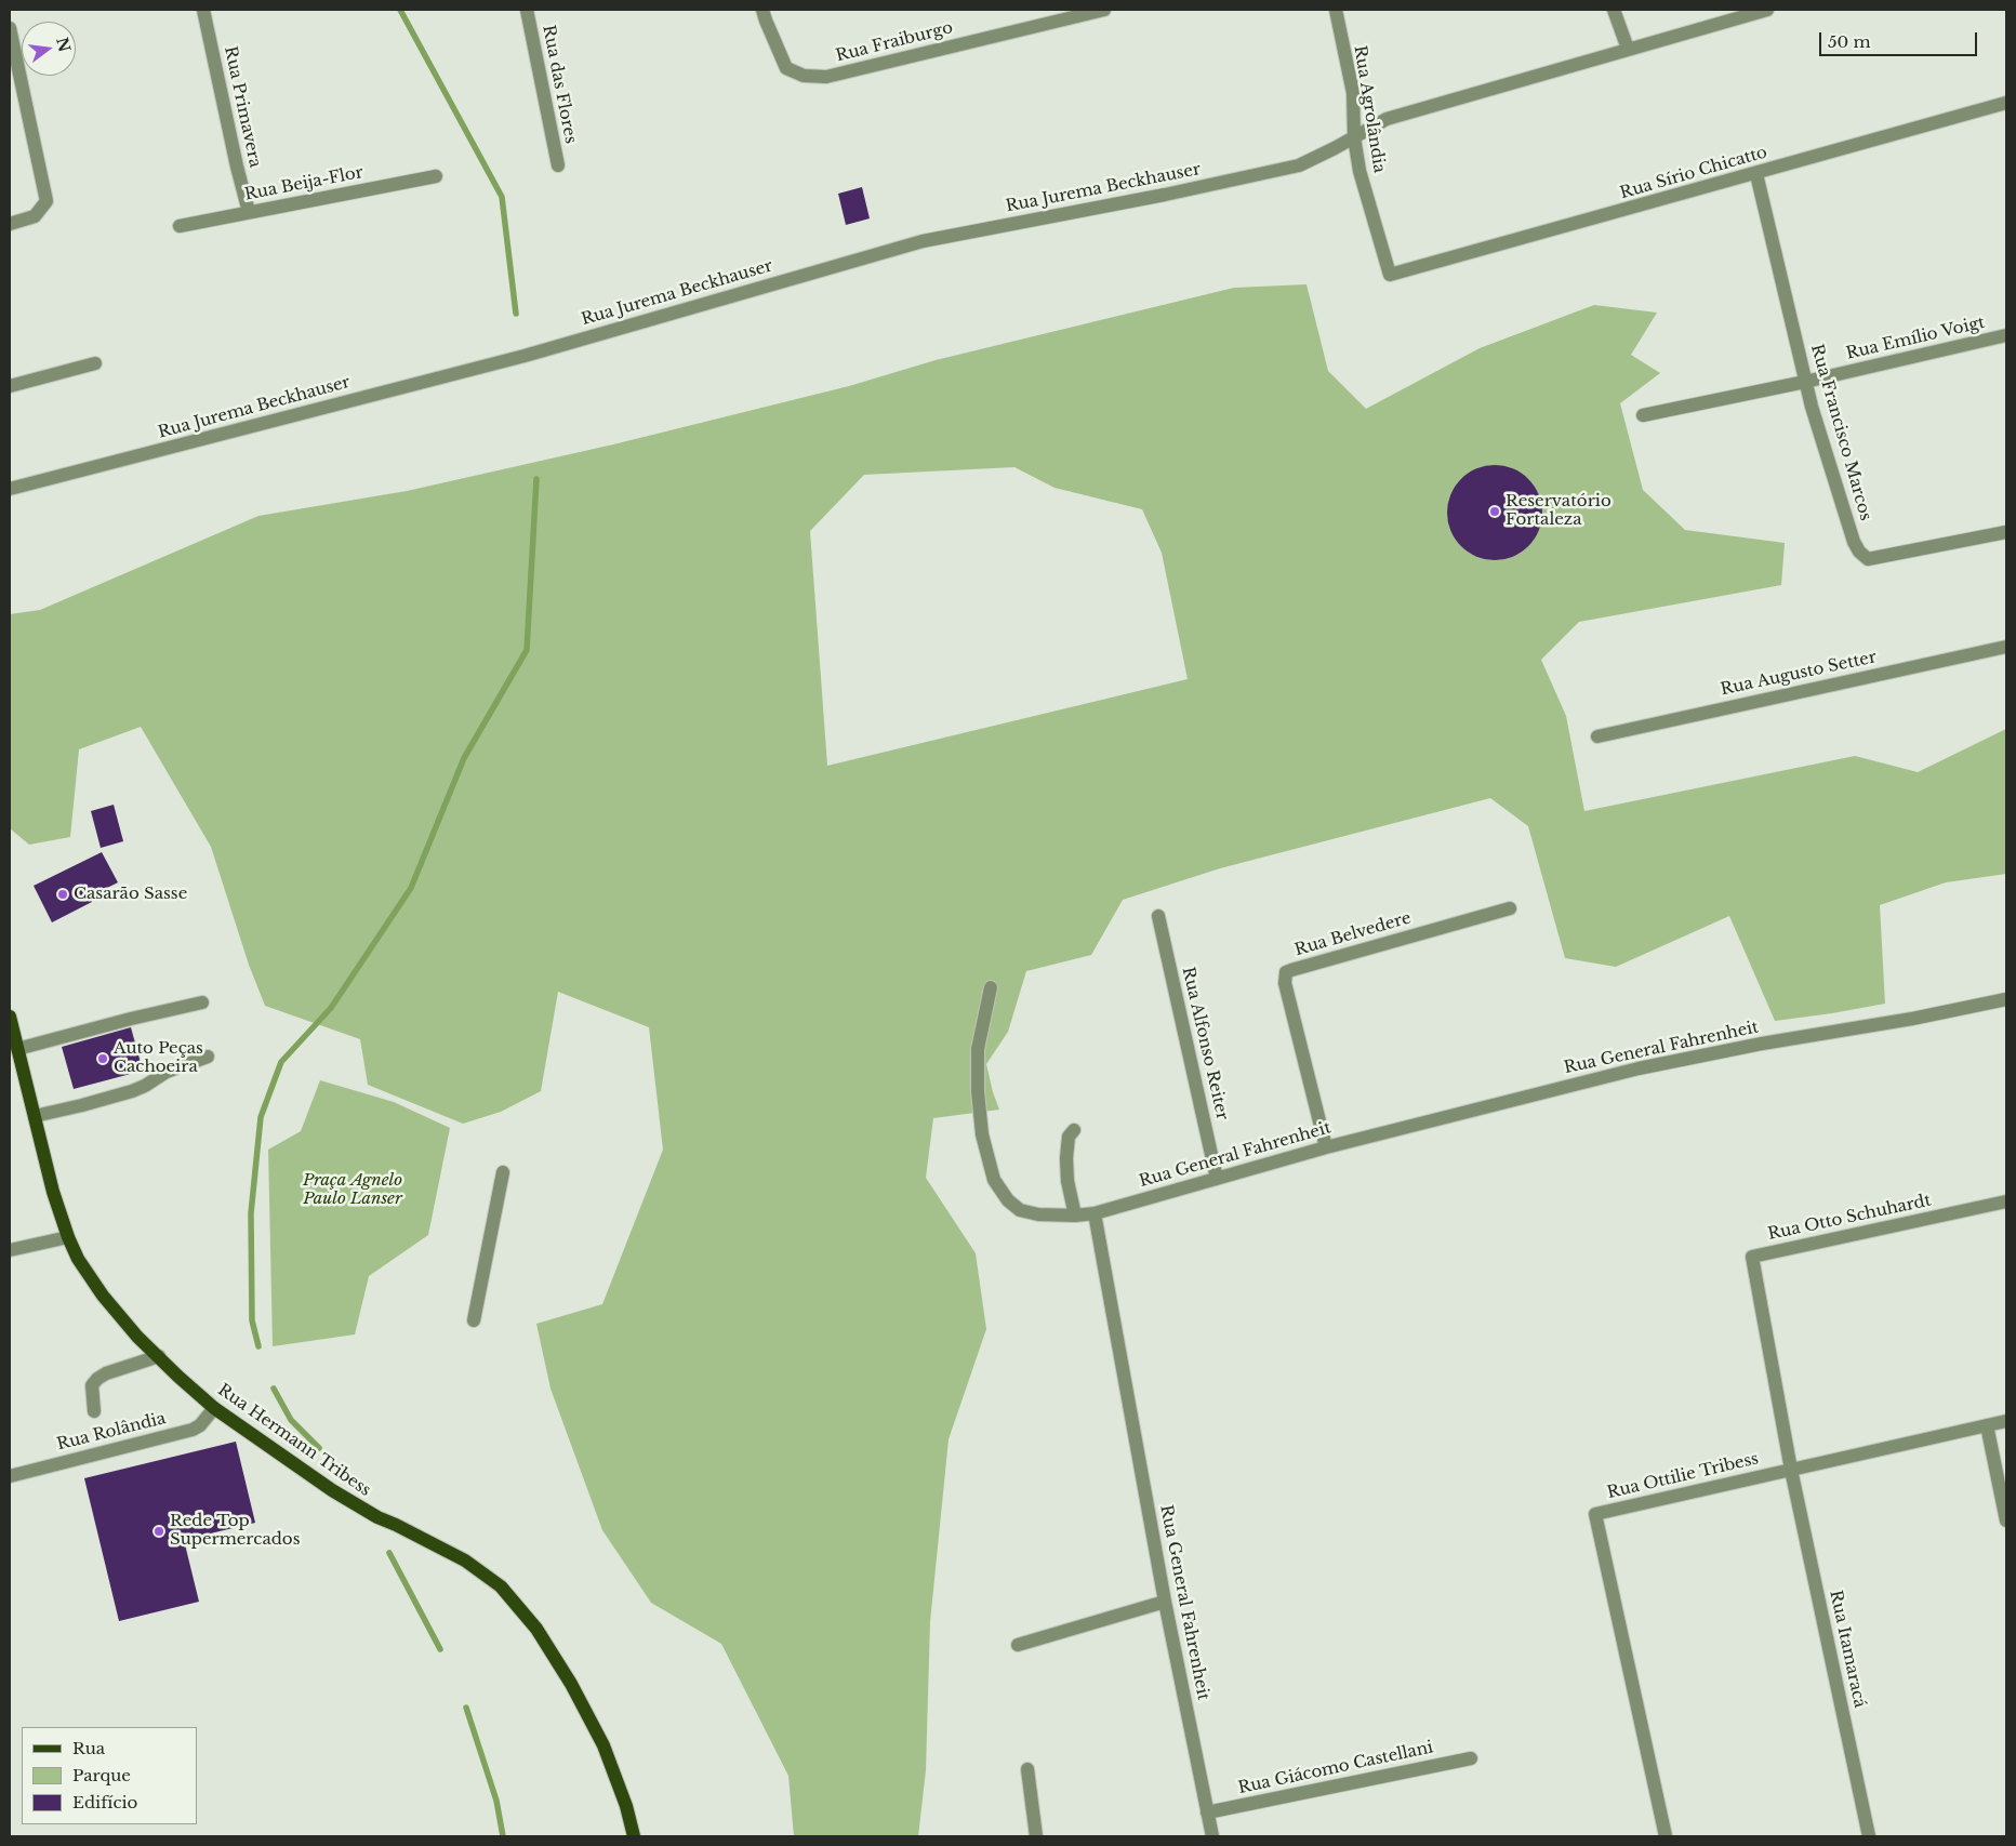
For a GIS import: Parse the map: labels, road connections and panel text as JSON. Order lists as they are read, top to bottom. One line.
{"streets":{"main road":["Rua Hermann Tribess"],"street":["Rua Fraiburgo","Rua das Flores","Rua Primavera","Rua Agrolândia","Rua Sírio Chicatto","Rua Beija-Flor","Rua Jurema Beckhauser","Rua Emílio Voigt","Rua Francisco Marcos","Rua Augusto Setter","Rua Belvedere","Rua Alfonso Reiter","Rua General Fahrenheit","Rua Otto Schuhardt","Rua Rolândia","Rua Ottilie Tribess","Rua Itamaracá","Rua Giácomo Castellani"]},"crossings":[["Rua Primavera","Rua Beija-Flor"],["Rua Agrolândia","Rua Sírio Chicatto"],["Rua Agrolândia","Rua Jurema Beckhauser"],["Rua Sírio Chicatto","Rua Francisco Marcos"],["Rua Emílio Voigt","Rua Francisco Marcos"],["Rua Belvedere","Rua General Fahrenheit"],["Rua Alfonso Reiter","Rua General Fahrenheit"],["Rua General Fahrenheit","Rua Giácomo Castellani"],["Rua Otto Schuhardt","Rua Ottilie Tribess"],["Rua Otto Schuhardt","Rua Itamaracá"],["Rua Rolândia","Rua Hermann Tribess"],["Rua Ottilie Tribess","Rua Itamaracá"]],"parks":["Praça Agnelo Paulo Lanser"],"places":["Reservatório Fortaleza","Casarão Sasse","Auto Peças Cachoeira","Rede Top Supermercados"],"legend":["Rua","Parque","Edifício"],"scale_bar":"50 m","north":"right"}
